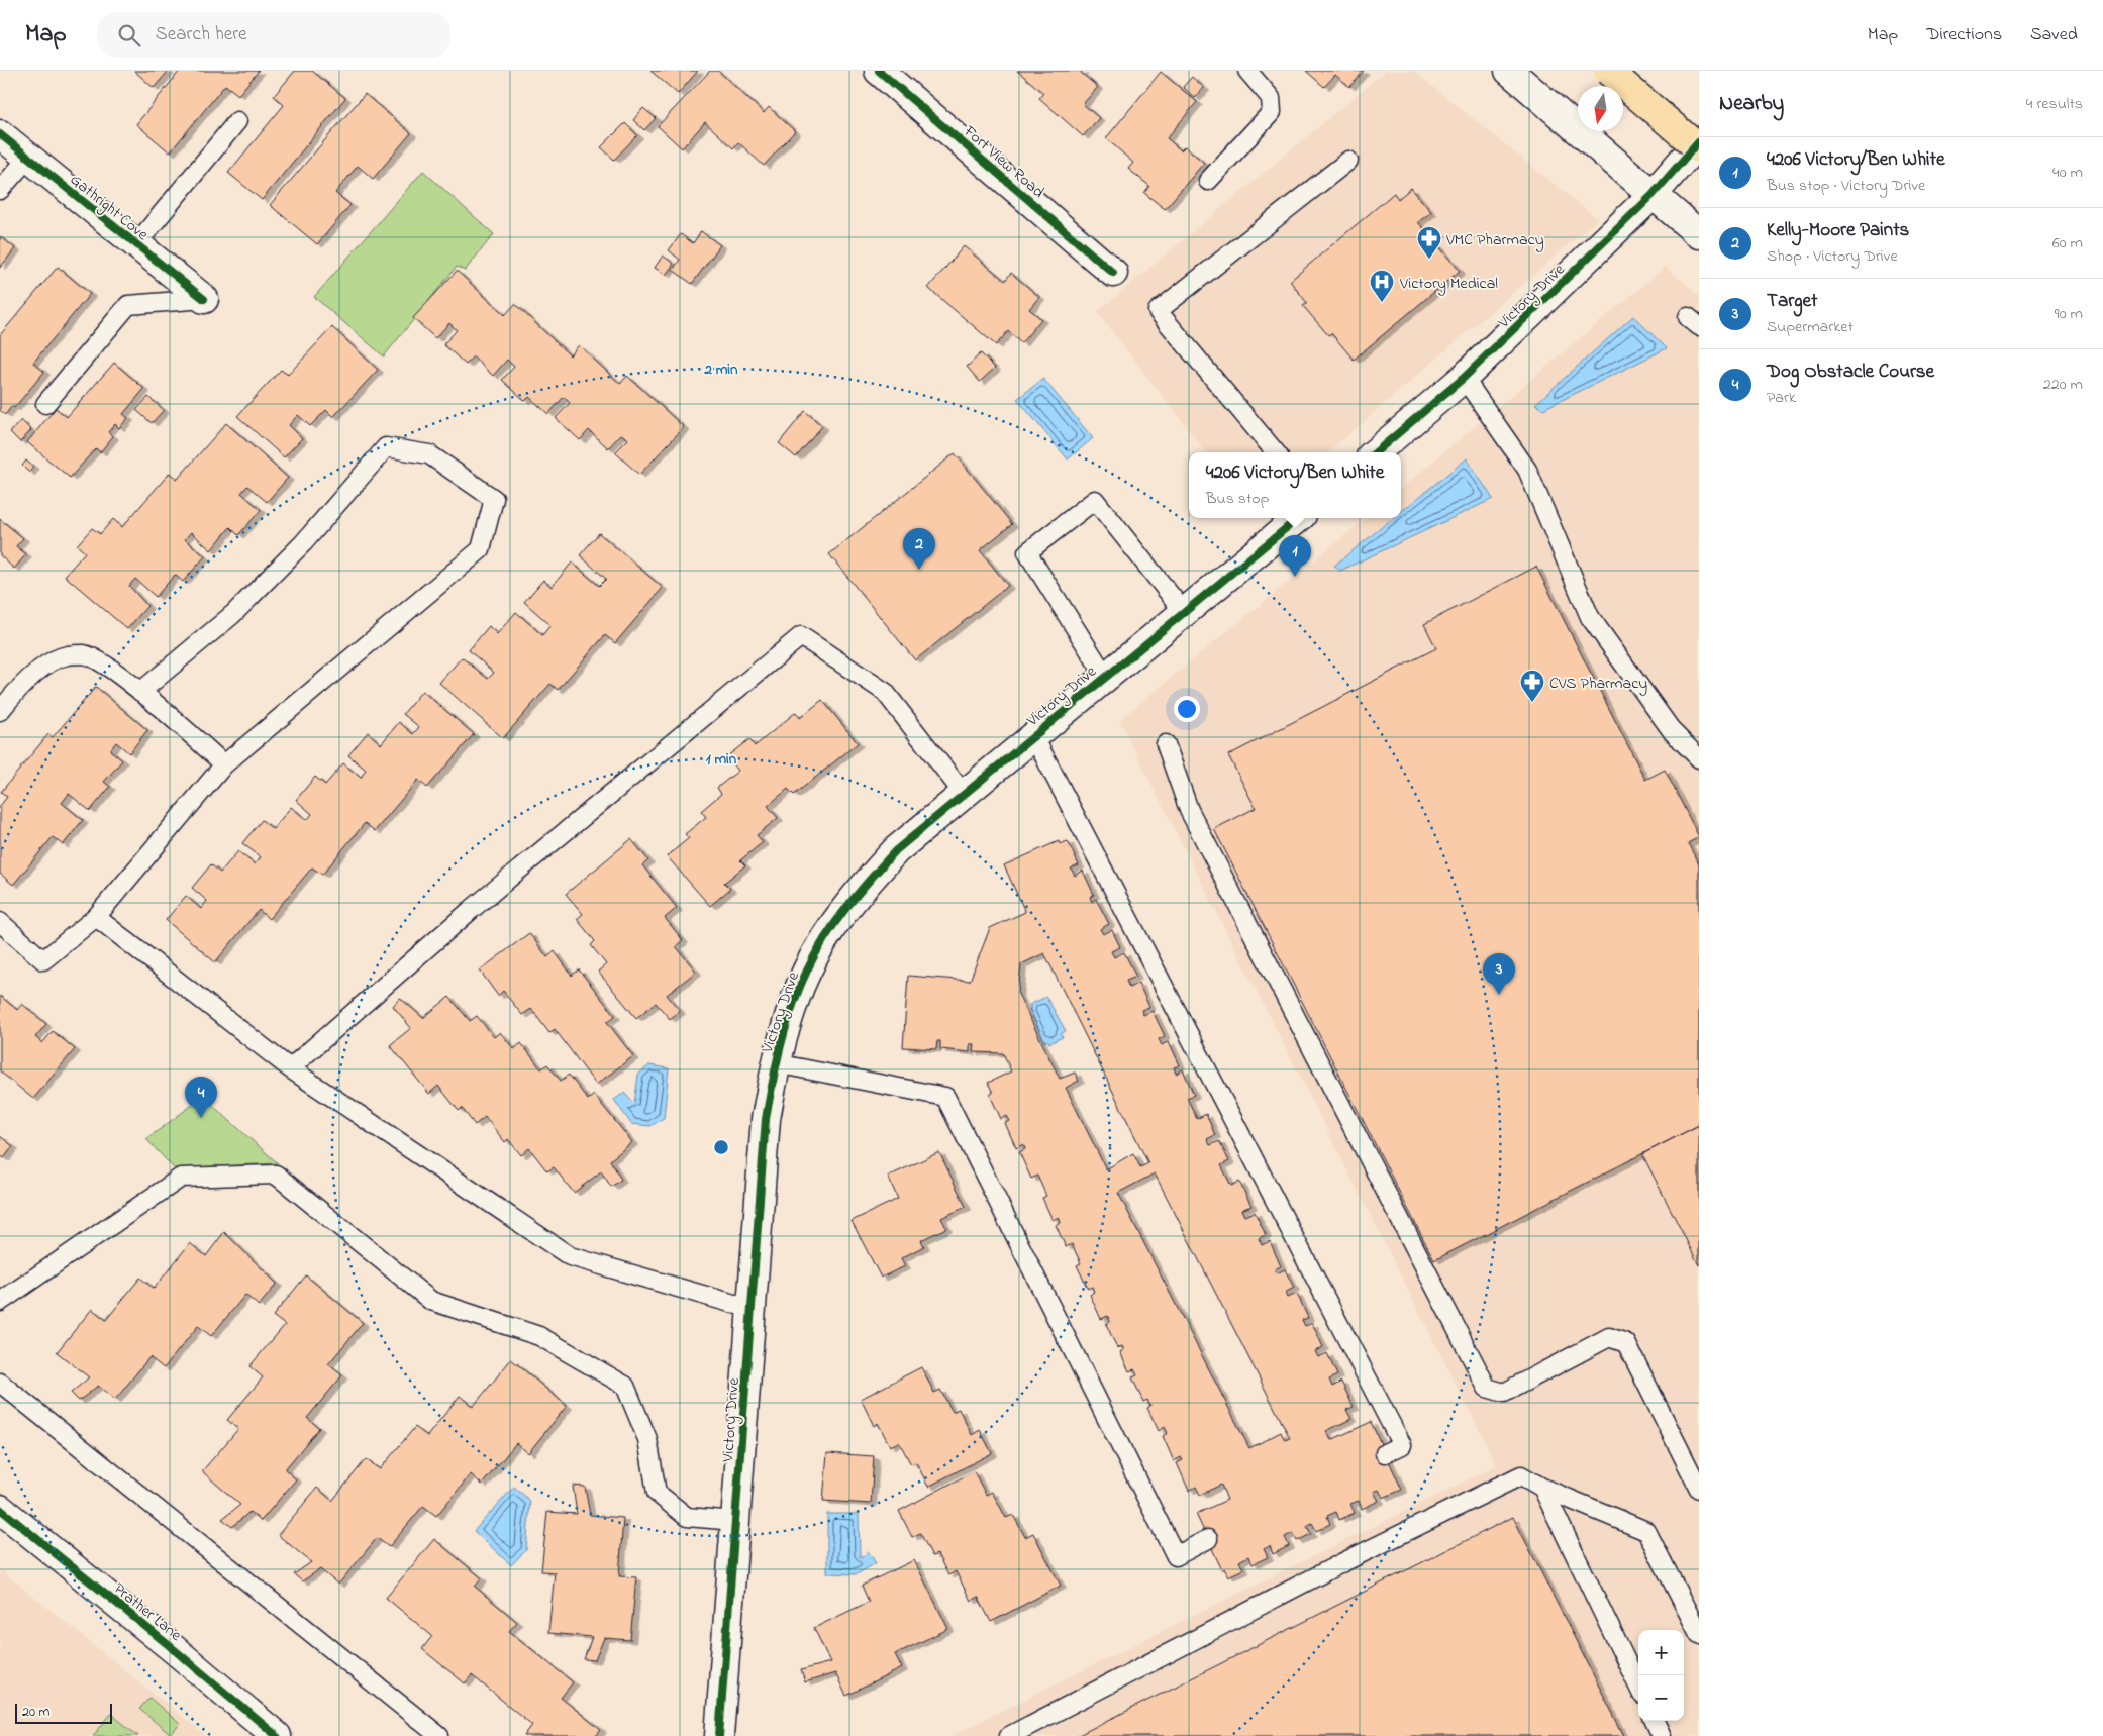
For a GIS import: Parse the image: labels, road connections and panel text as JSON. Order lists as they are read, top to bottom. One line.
{"streets":{"street":["Fort View Road","Gathright Cove","Victory Drive","Prather Lane"]},"places":{"pharmacy":["VMC Pharmacy","CVS Pharmacy"],"hospital":["Victory Medical"]},"scale_bar":"20 m","north":"bottom","page":{"header":"Map","search":"Search here","nav":["Map","Directions","Saved"],"heading":["Nearby","4 results"],"list":[{"mark":"1","name":"4206 Victory/Ben White","note":"Bus stop · Victory Drive","value":"40 m"},{"mark":"2","name":"Kelly-Moore Paints","note":"Shop · Victory Drive","value":"60 m"},{"mark":"3","name":"Target","note":"Supermarket","value":"90 m"},{"mark":"4","name":"Dog Obstacle Course","note":"Park","value":"220 m"}],"popup":["4206 Victory/Ben White","Bus stop"],"pins":["2","1","3","4"],"map_buttons":["+","−"],"scale":"20 m"},"rings":["2 min","1 min"]}
